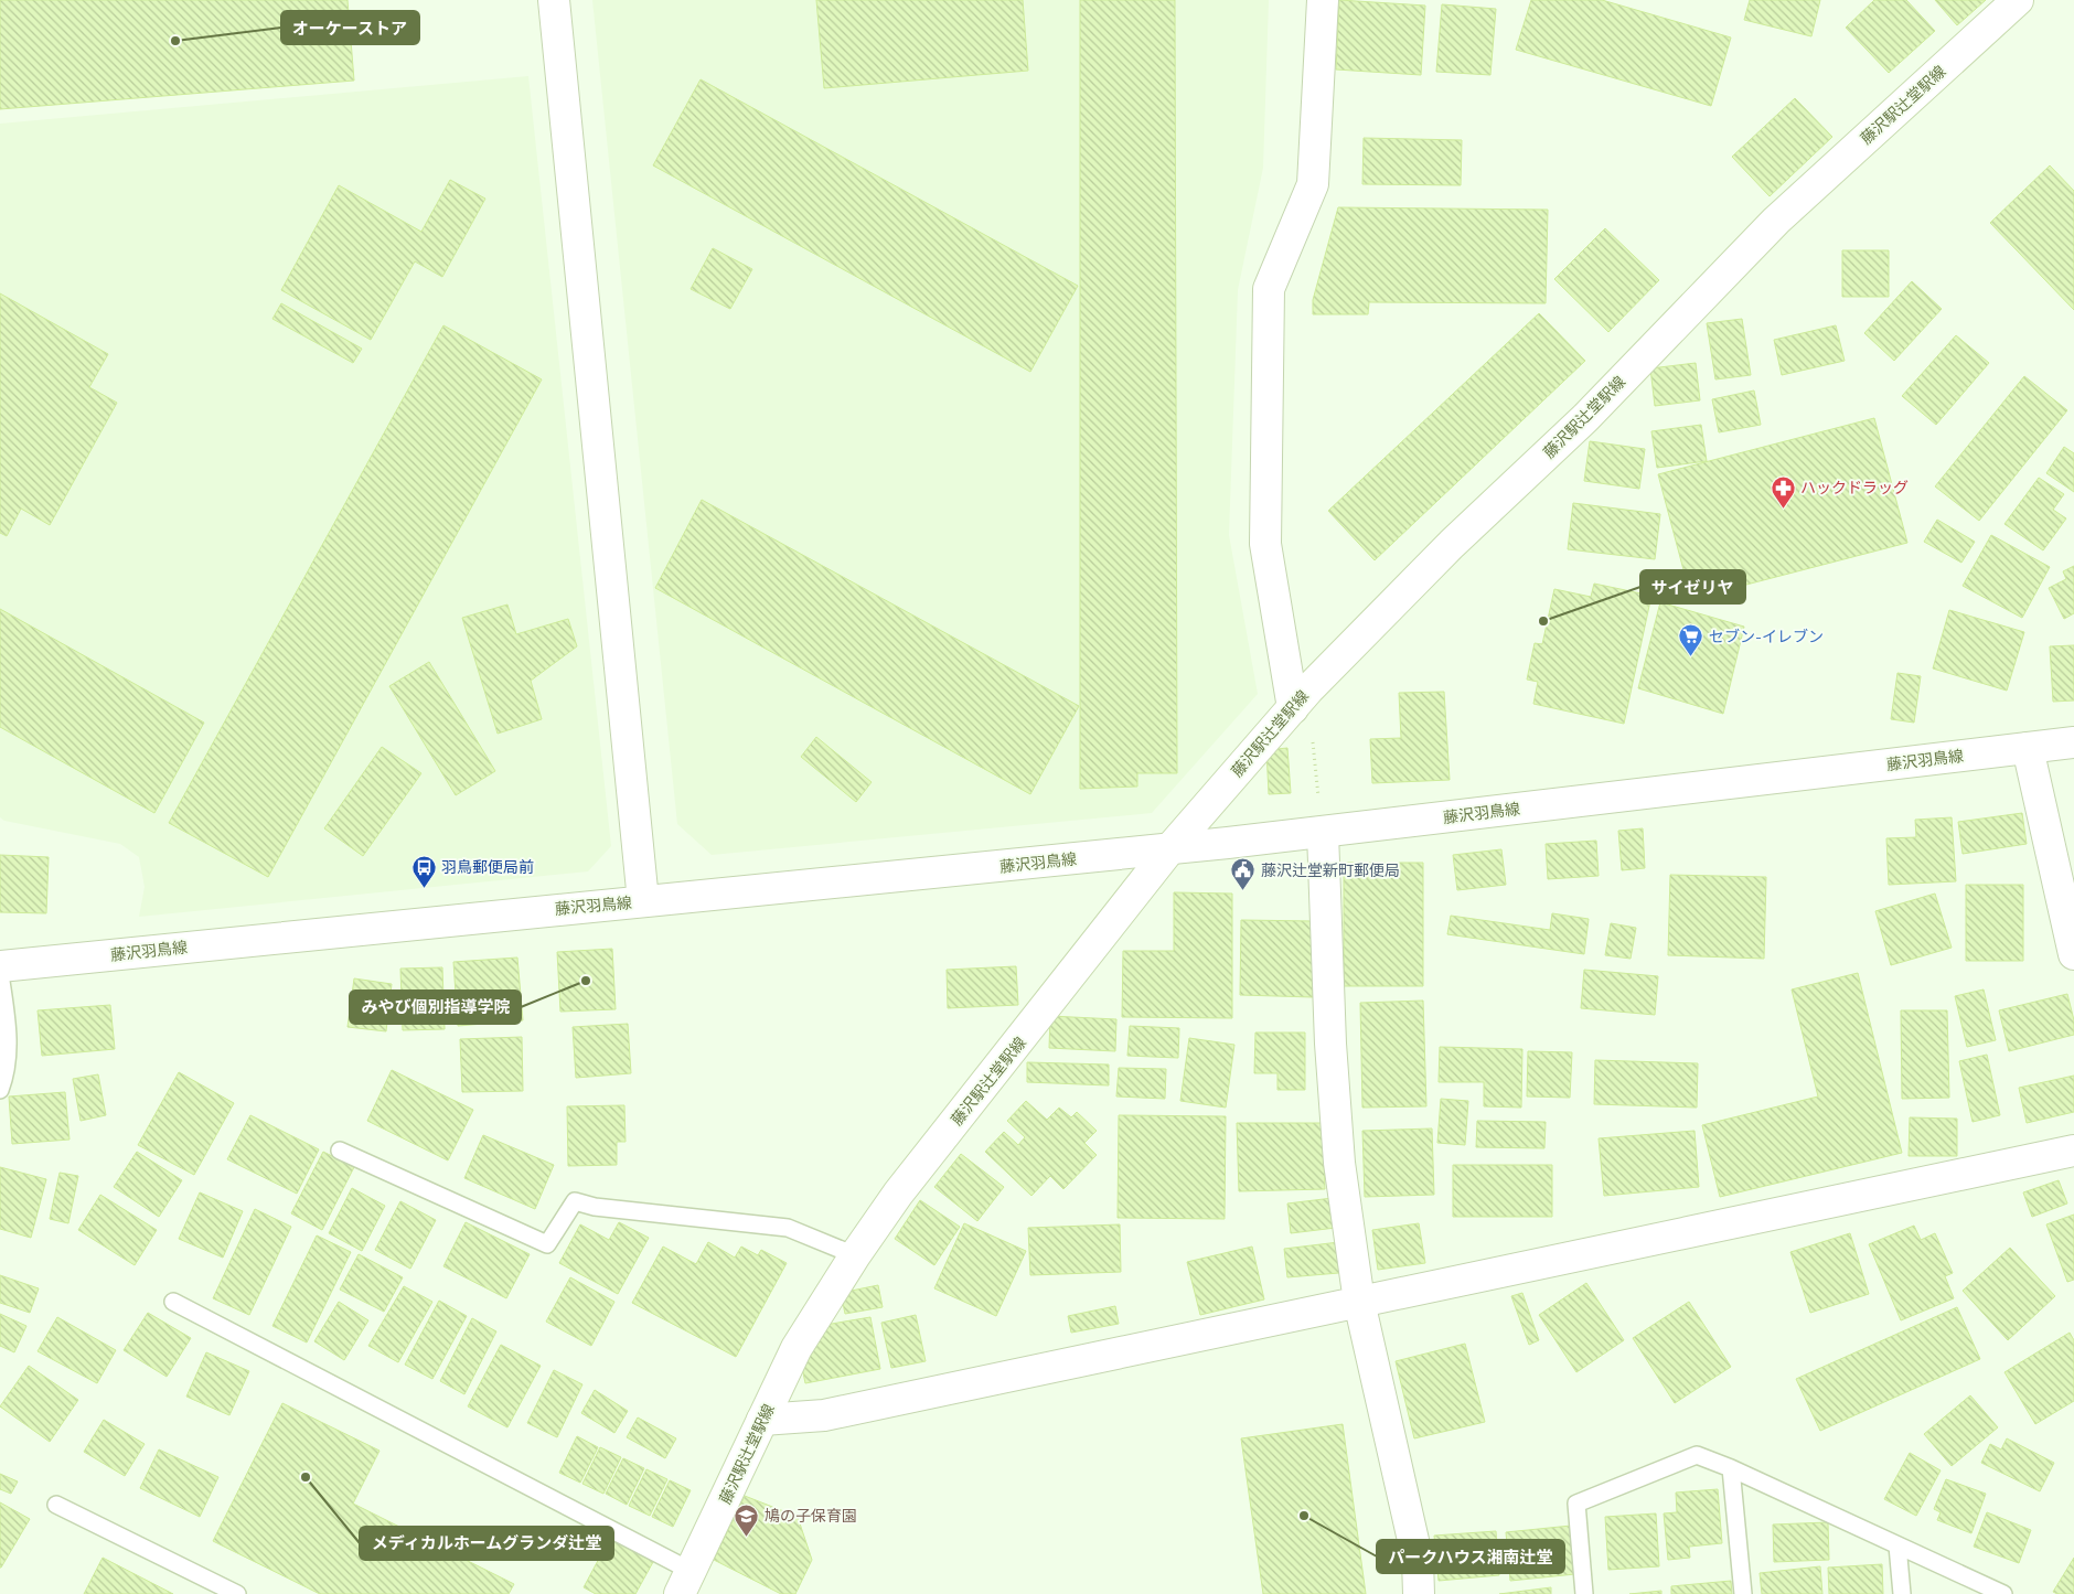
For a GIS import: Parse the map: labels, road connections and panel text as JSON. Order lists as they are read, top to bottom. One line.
{"streets":{"street":["藤沢駅辻堂駅線","藤沢羽鳥線"]},"crossings":[["藤沢駅辻堂駅線","藤沢羽鳥線"]],"places":{"other":["オーケーストア","サイゼリヤ","みやび個別指導学院","メディカルホームグランダ辻堂","パークハウス湘南辻堂"],"pharmacy":["ハックドラッグ"],"supermarket":["セブン-イレブン"],"bus stop":["羽鳥郵便局前"],"public building":["藤沢辻堂新町郵便局"],"school or university":["鳩の子保育園"]}}
